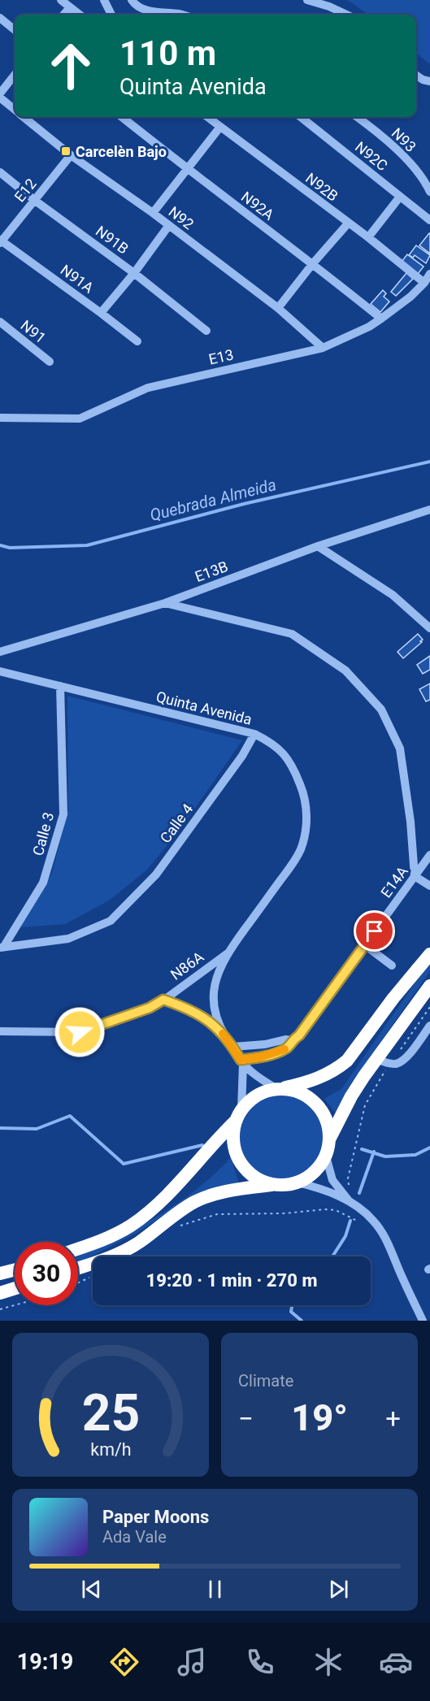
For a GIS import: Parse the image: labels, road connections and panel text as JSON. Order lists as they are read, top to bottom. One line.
{"streets":{"street":["N93","N92C","N92B","E12","N92A","N92","N91B","N91A","N91","E13","E13B","Quinta Avenida","Calle 4","Calle 3","E14A","N86A"]},"crossings":[["N92B","E13"],["E12","N92"],["E12","N91B"],["E12","N91A"],["N92A","E13"],["N92","E13"],["Quinta Avenida","Calle 4"],["Quinta Avenida","Calle 3"],["Quinta Avenida","E14A"],["Quinta Avenida","N86A"],["Calle 4","Calle 3"]],"water":["Quebrada Almeida"],"places":{"transit":["Carcelèn Bajo"]},"page":{"turn":["110 m","Quinta Avenida"],"limit":"30","trip":"19:20 · 1 min · 270 m","tile":"Climate","heat":["−","19°","+"],"song":["Paper Moons","Ada Vale"],"tabs":"19:19","gauge":["25","km/h"]}}
